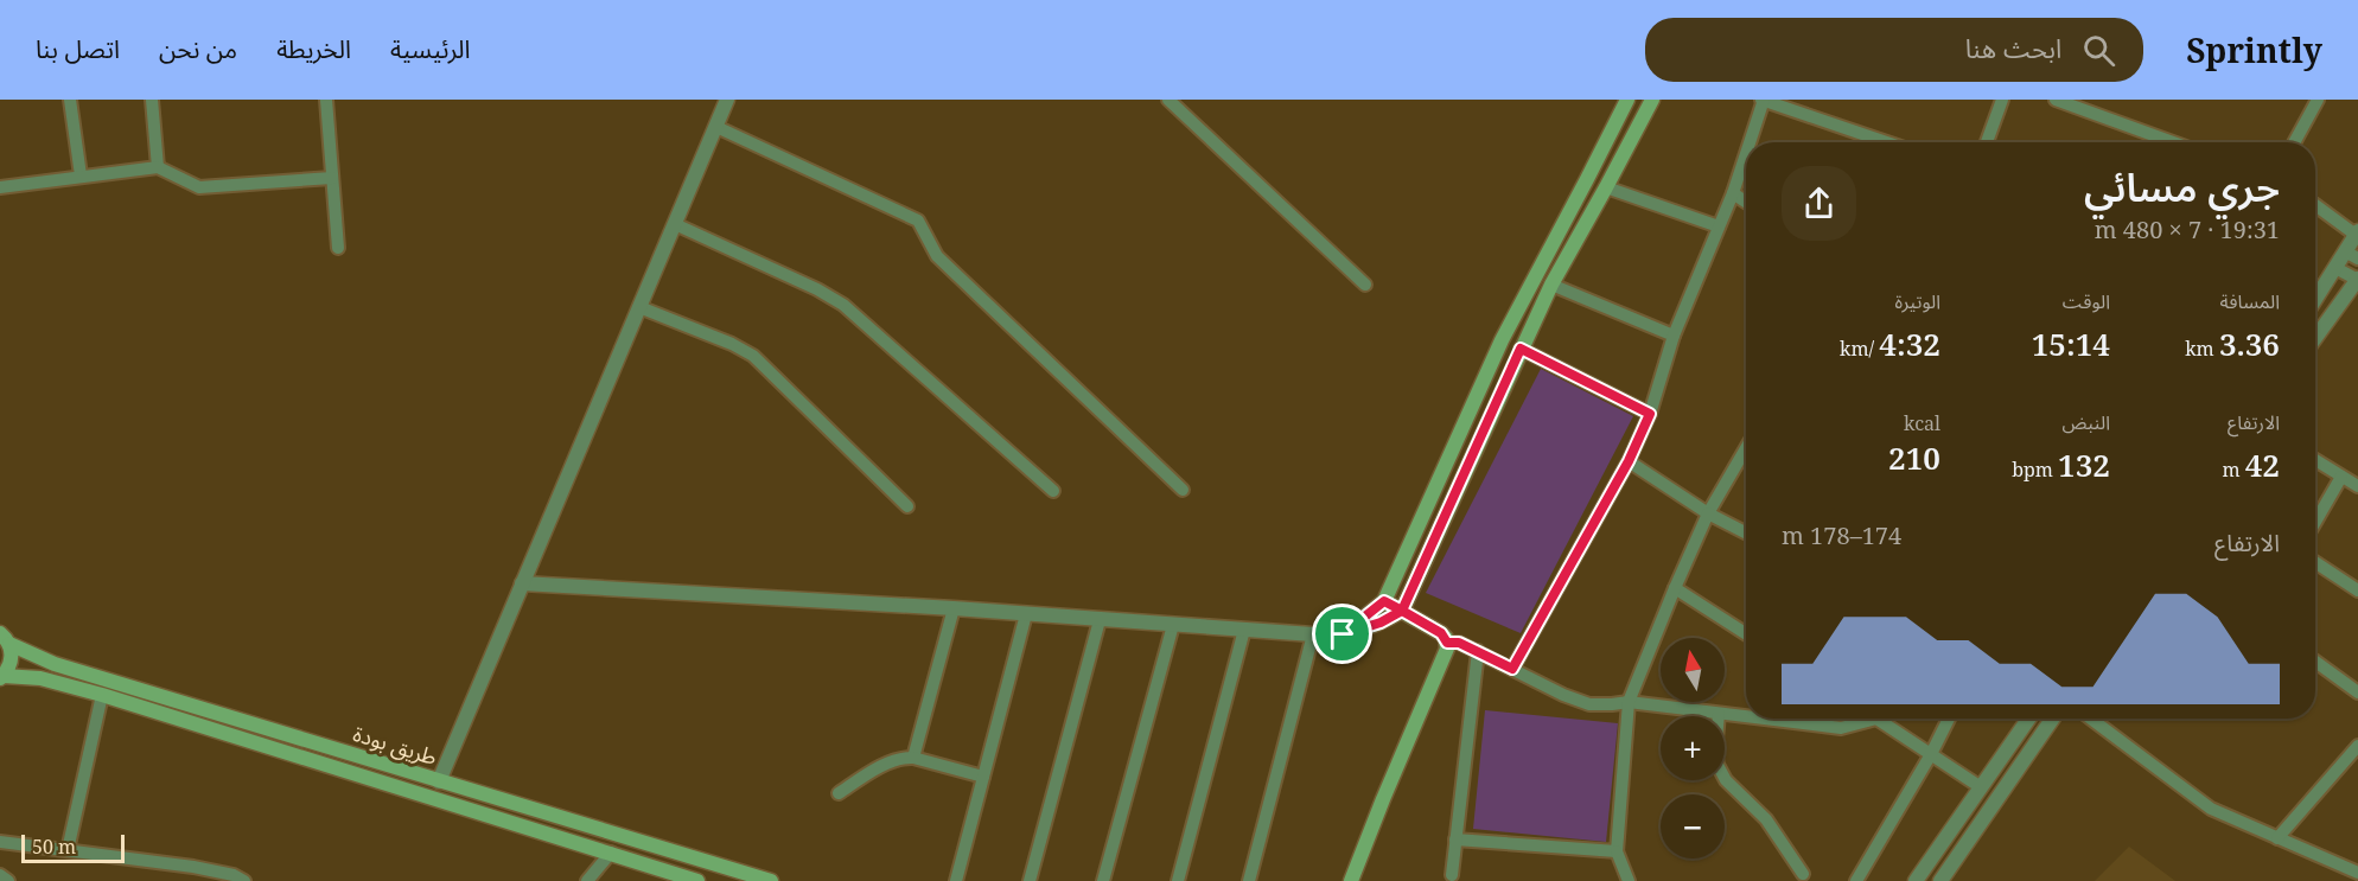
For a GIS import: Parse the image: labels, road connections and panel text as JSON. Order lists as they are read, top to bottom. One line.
{"streets":{"main road":["طريق بودة"]},"scale_bar":"50 m","north":"top","page":{"header":"Sprintly","search":"ابحث هنا","nav":["الرئيسية","الخريطة","من نحن","اتصل بنا"],"heading":["جري مسائي","19:31 · 7 × 480 m"],"stats":[["المسافة","3.36 km"],["الوقت","15:14"],["الوتيرة","4:32 /km"],["الارتفاع","42 m"],["النبض","132 bpm"],["kcal","210"]],"chart":["الارتفاع","174–178 m"],"map_buttons":["+","−"],"scale":"50 m"}}
